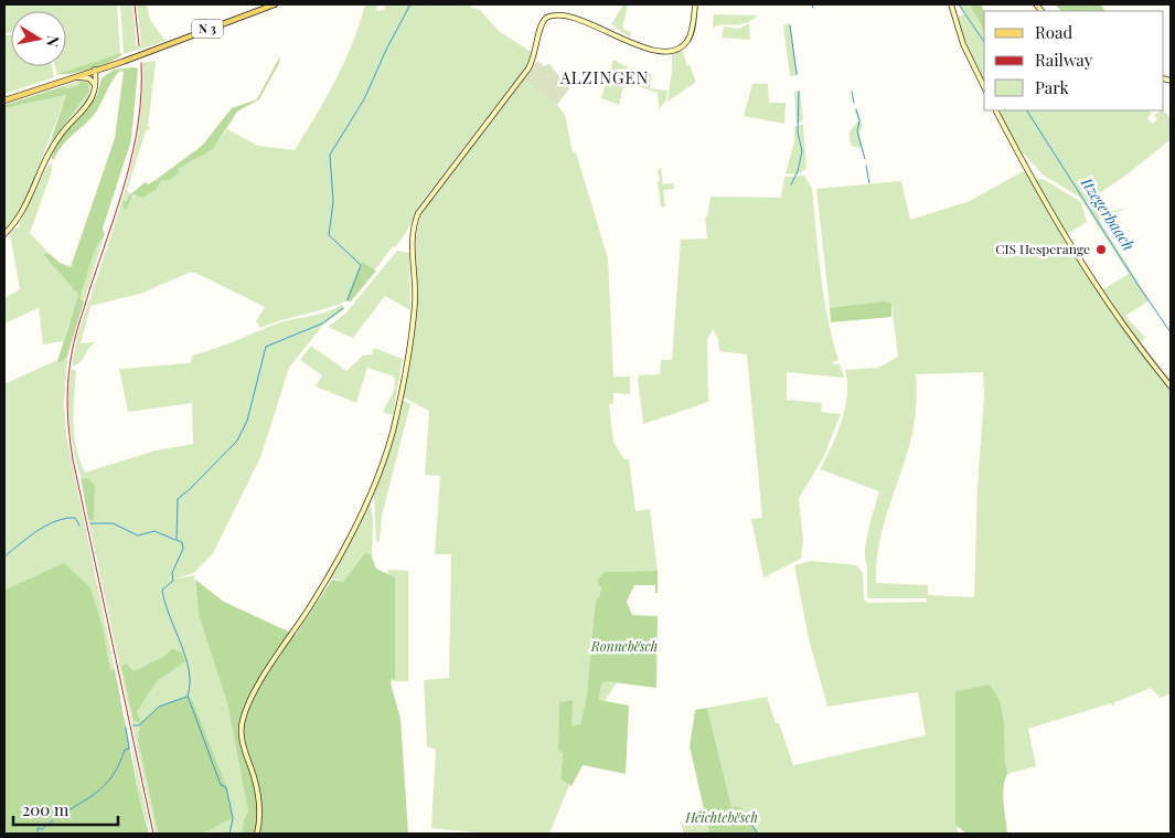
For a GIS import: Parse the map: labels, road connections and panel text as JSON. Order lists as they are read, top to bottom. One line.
{"streets":{"main road":["N 3"]},"districts":["ALZINGEN"],"water":["Itzegerbaach"],"parks":["Ronnebësch","Héichtebësch"],"places":["CIS Hesperange"],"legend":["Road","Railway","Park"],"scale_bar":"200 m","north":"right"}
